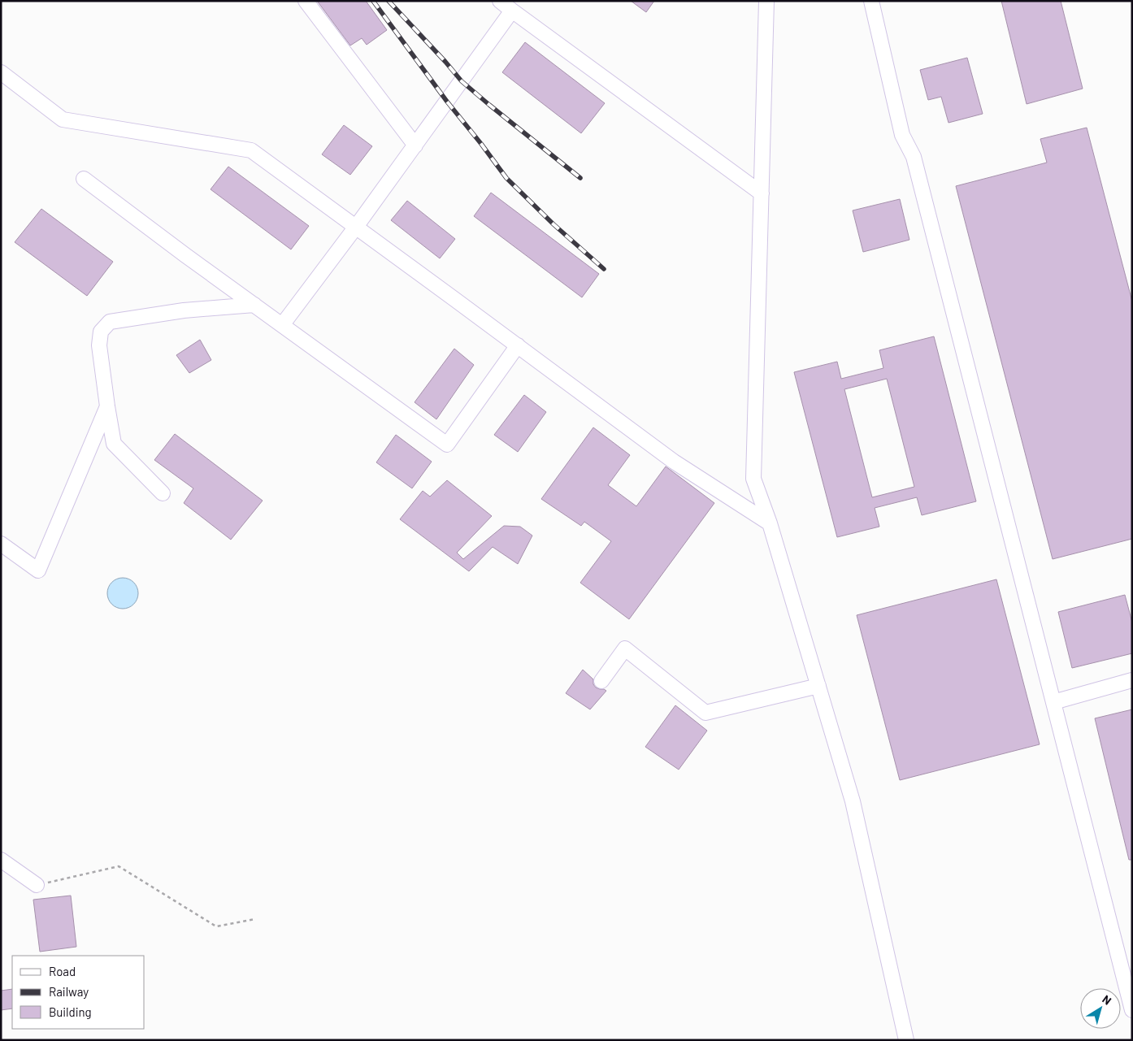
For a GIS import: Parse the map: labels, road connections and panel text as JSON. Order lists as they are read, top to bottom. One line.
{"legend":["Road","Railway","Building"],"north":"top right"}
